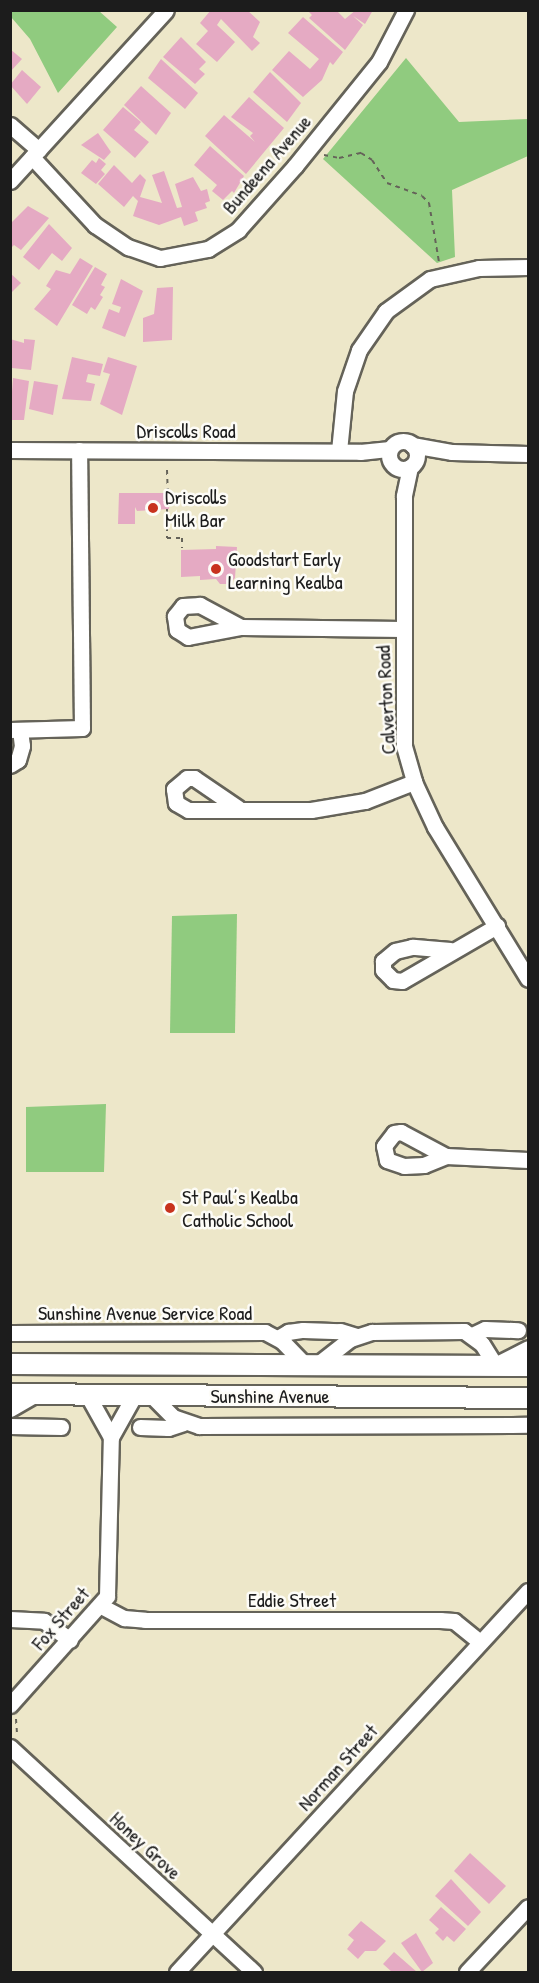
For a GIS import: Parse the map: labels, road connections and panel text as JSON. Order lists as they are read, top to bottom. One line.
{"streets":{"main road":["Sunshine Avenue"],"street":["Bundeena Avenue","Driscolls Road","Calverton Road","Sunshine Avenue Service Road","Eddie Street","Fox Street","Norman Street","Honey Grove"]},"crossings":[["Driscolls Road","Calverton Road"],["Sunshine Avenue Service Road","Sunshine Avenue"],["Sunshine Avenue","Fox Street"],["Eddie Street","Fox Street"],["Eddie Street","Norman Street"],["Norman Street","Honey Grove"]],"places":["Driscolls Milk Bar","Goodstart Early Learning Kealba","St Paul’s Kealba Catholic School"]}
